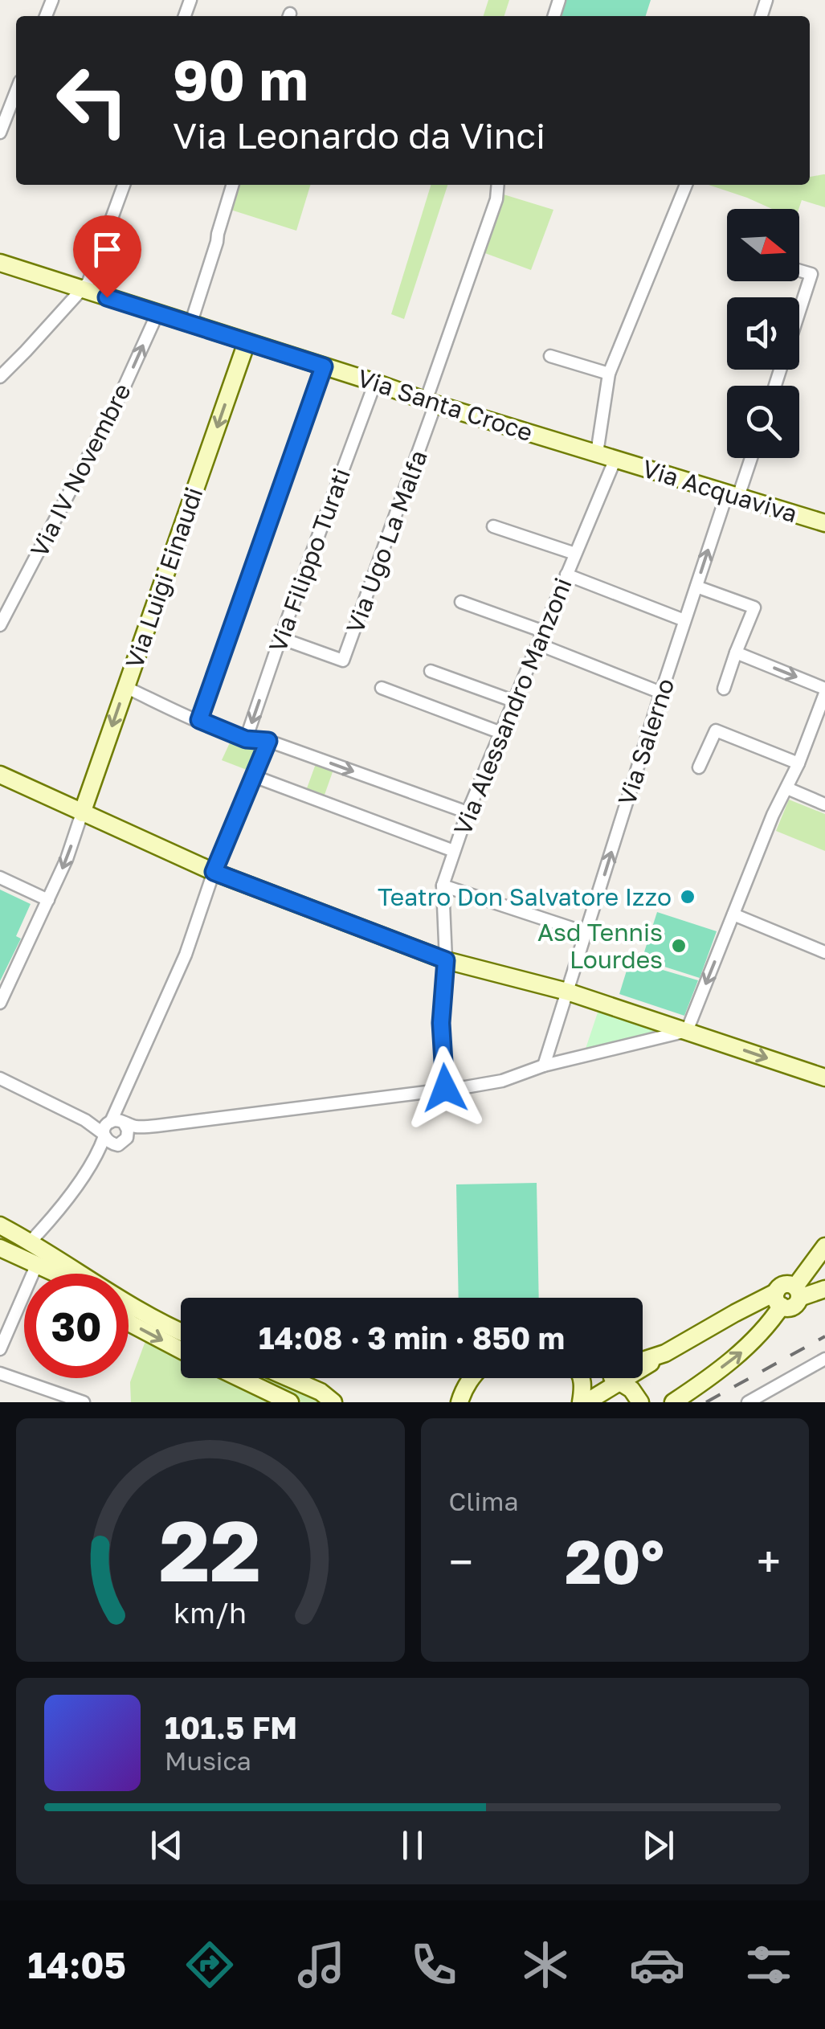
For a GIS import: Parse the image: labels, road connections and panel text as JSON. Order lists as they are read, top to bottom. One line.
{"streets":{"street":["Via Santa Croce","Via IV Novembre","Via Acquaviva","Via Ugo La Malfa","Via Filippo Turati","Via Luigi Einaudi","Via Alessandro Manzoni","Via Salerno"]},"crossings":[["Via Santa Croce","Via IV Novembre"],["Via Santa Croce","Via Acquaviva"],["Via Santa Croce","Via Ugo La Malfa"],["Via Santa Croce","Via Filippo Turati"],["Via Santa Croce","Via Luigi Einaudi"],["Via Santa Croce","Via Alessandro Manzoni"],["Via Acquaviva","Via Alessandro Manzoni"],["Via Acquaviva","Via Salerno"],["Via Ugo La Malfa","Via Filippo Turati"]],"one_way":["Via IV Novembre","Via Salerno"],"places":["Teatro Don Salvatore Izzo","Asd Tennis Lourdes"],"north":"right","page":{"turn":["90 m","Via Leonardo da Vinci"],"limit":"30","trip":"14:08 · 3 min · 850 m","tile":"Clima","heat":["−","20°","+"],"song":["101.5 FM","Musica"],"tabs":"14:05","gauge":["22","km/h"]}}
